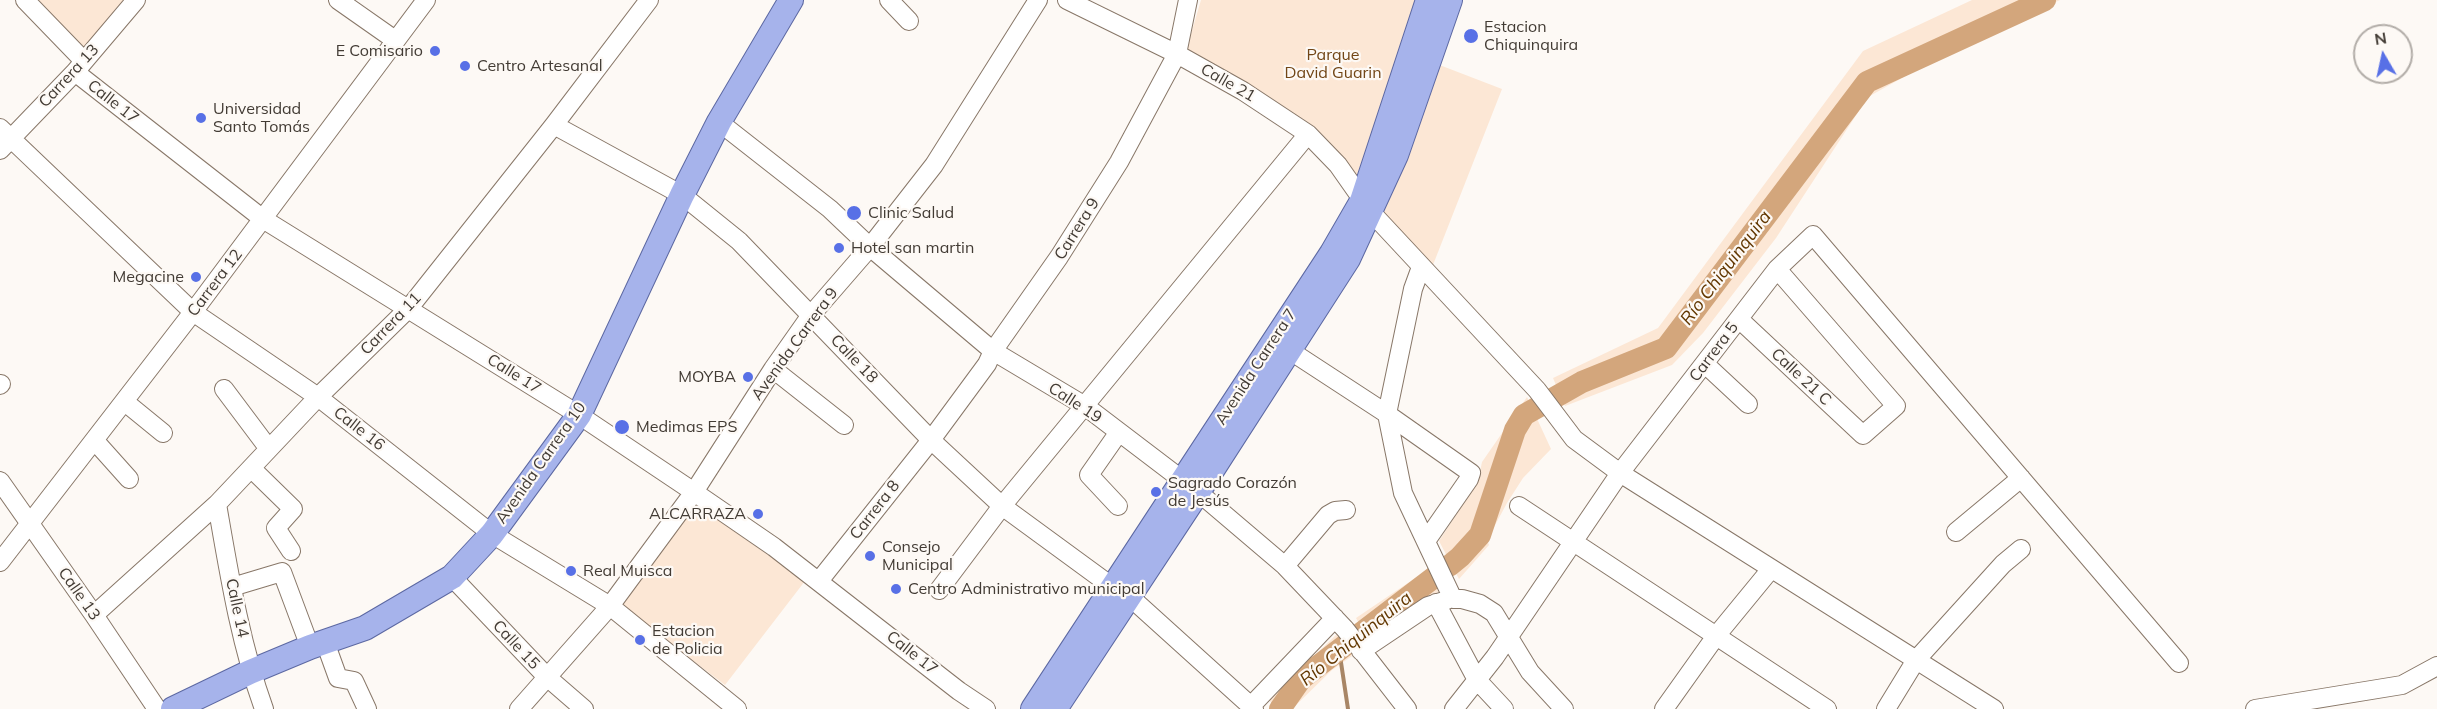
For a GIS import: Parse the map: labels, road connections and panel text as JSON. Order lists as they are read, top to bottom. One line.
{"streets":{"main road":["Avenida Carrera 7","Avenida Carrera 10"],"street":["Carrera 13","Calle 21","Calle 17","Carrera 9","Carrera 12","Carrera 11","Avenida Carrera 9","Carrera 5","Calle 18","Calle 21 C","Calle 19","Calle 16","Carrera 8","Calle 13","Calle 14","Calle 15"]},"crossings":[["Carrera 13","Calle 17"],["Carrera 13","Calle 16"],["Calle 21","Carrera 9"],["Calle 21","Carrera 5"],["Calle 21","Avenida Carrera 7"],["Calle 17","Carrera 12"],["Calle 17","Carrera 11"],["Calle 17","Avenida Carrera 9"],["Calle 17","Avenida Carrera 10"],["Calle 17","Carrera 8"],["Carrera 9","Calle 18"],["Carrera 9","Calle 19"],["Carrera 9","Carrera 8"],["Carrera 12","Calle 16"],["Carrera 12","Calle 13"],["Carrera 11","Calle 18"],["Carrera 11","Calle 16"],["Carrera 11","Calle 13"],["Carrera 11","Calle 14"],["Avenida Carrera 9","Calle 18"],["Avenida Carrera 9","Calle 19"],["Avenida Carrera 9","Calle 16"],["Avenida Carrera 9","Calle 15"],["Carrera 5","Calle 21 C"],["Calle 18","Avenida Carrera 7"],["Calle 18","Avenida Carrera 10"],["Calle 18","Carrera 8"],["Avenida Carrera 7","Calle 19"],["Calle 19","Avenida Carrera 10"],["Calle 16","Avenida Carrera 10"],["Avenida Carrera 10","Calle 14"],["Avenida Carrera 10","Calle 15"]],"water":["Río Chiquinquira"],"parks":["Parque David Guarin"],"places":["Estacion Chiquinquira","E Comisario","Centro Artesanal","Universidad Santo Tomás","Clinic Salud","Hotel san martin","Megacine","MOYBA","Medimas EPS","Sagrado Corazón de Jesús","ALCARRAZA","Consejo Municipal","Real Muisca","Centro Administrativo municipal","Estacion de Policia"],"north":"top"}
